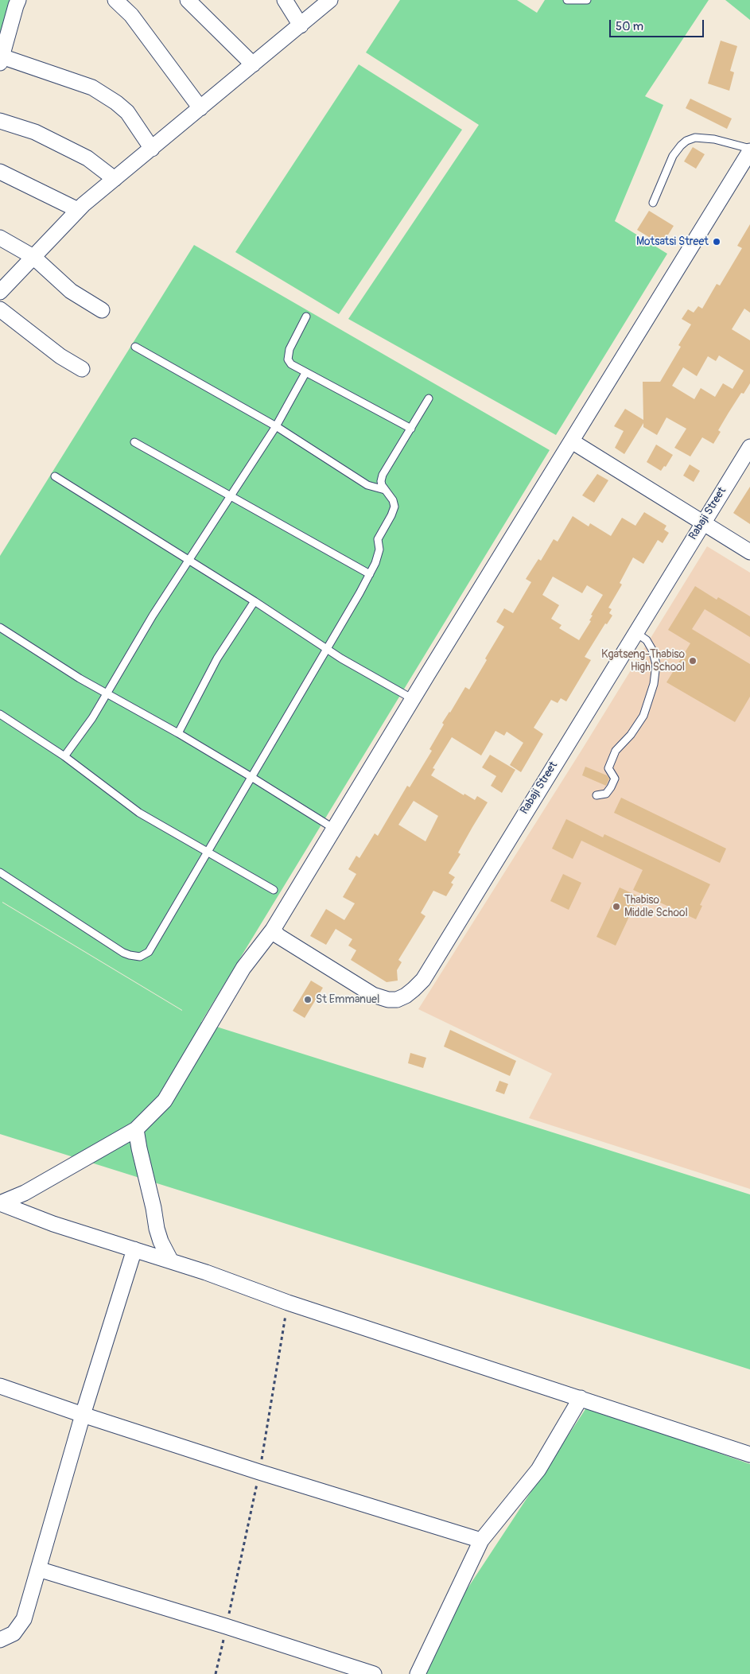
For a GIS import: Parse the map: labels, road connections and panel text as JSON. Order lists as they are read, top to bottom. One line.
{"streets":{"street":["Rabaji Street"]},"places":["Motsatsi Street","Kgatseng-Thabiso High School","Thabiso Middle School","St Emmanuel"],"scale_bar":"50 m"}
